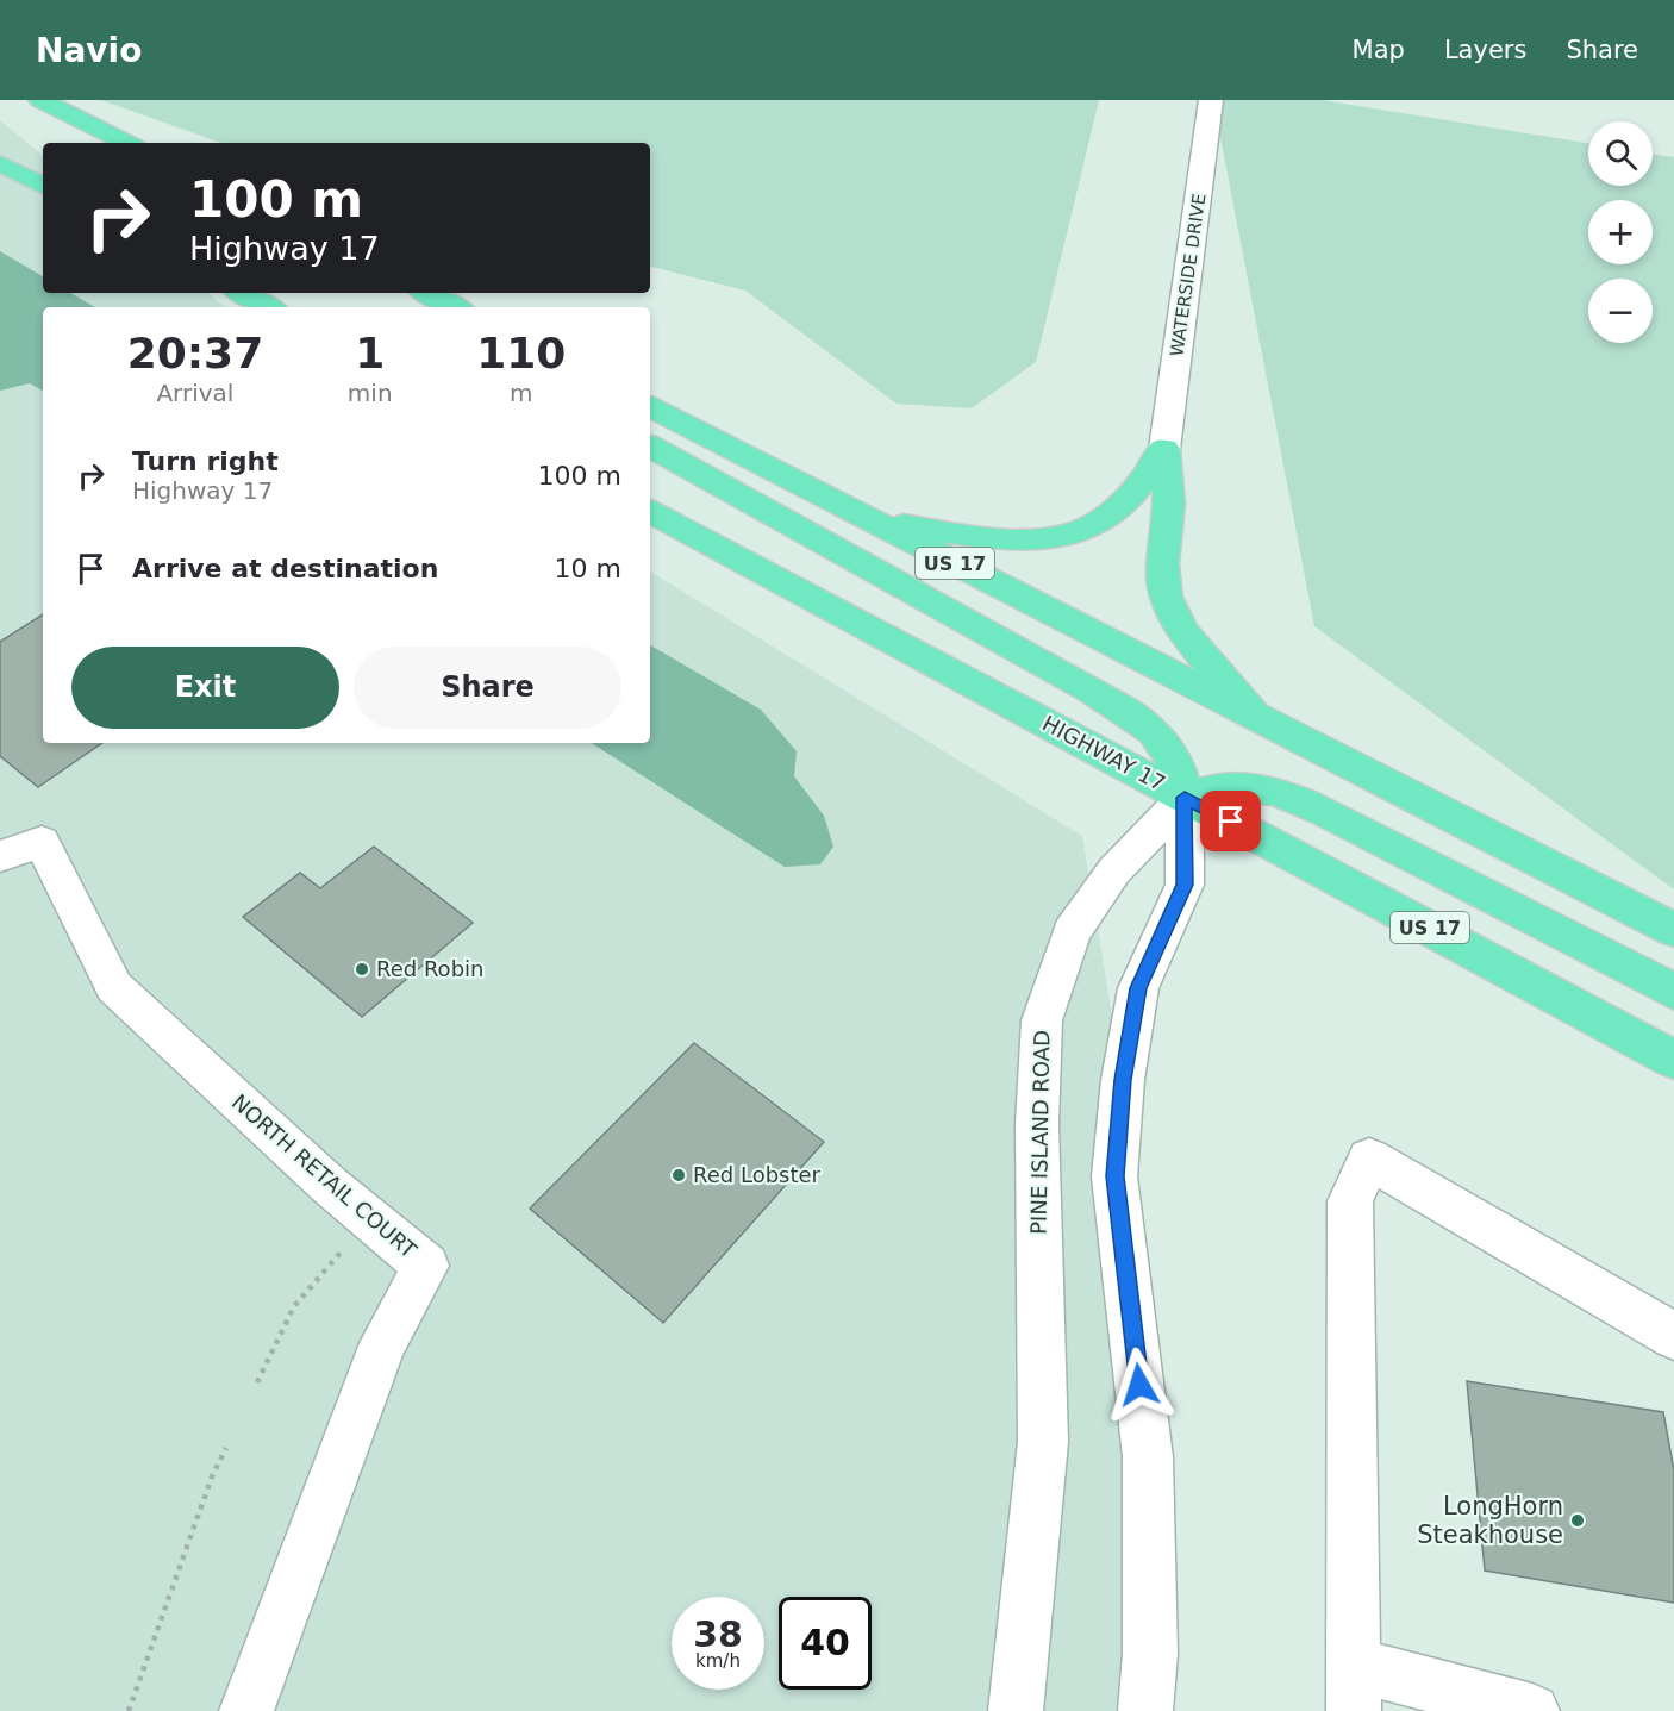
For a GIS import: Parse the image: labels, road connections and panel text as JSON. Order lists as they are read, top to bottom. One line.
{"streets":{"highway":["US 17","HIGHWAY 17"],"street":["WATERSIDE DRIVE","PINE ISLAND ROAD","NORTH RETAIL COURT"]},"crossings":[["HIGHWAY 17","PINE ISLAND ROAD"]],"places":["Red Robin","Red Lobster","LongHorn Steakhouse"],"page":{"header":"Navio","nav":["Map","Layers","Share"],"map_buttons":["+","−"],"turn":["100 m","Highway 17"],"eta":["20:37","Arrival","1","min","110","m"],"list":[{"name":"Turn right","note":"Highway 17","value":"100 m"},{"name":"Arrive at destination","value":"10 m"}],"buttons":["Exit","Share"],"speed":"38 km/h","limit":"40"}}
